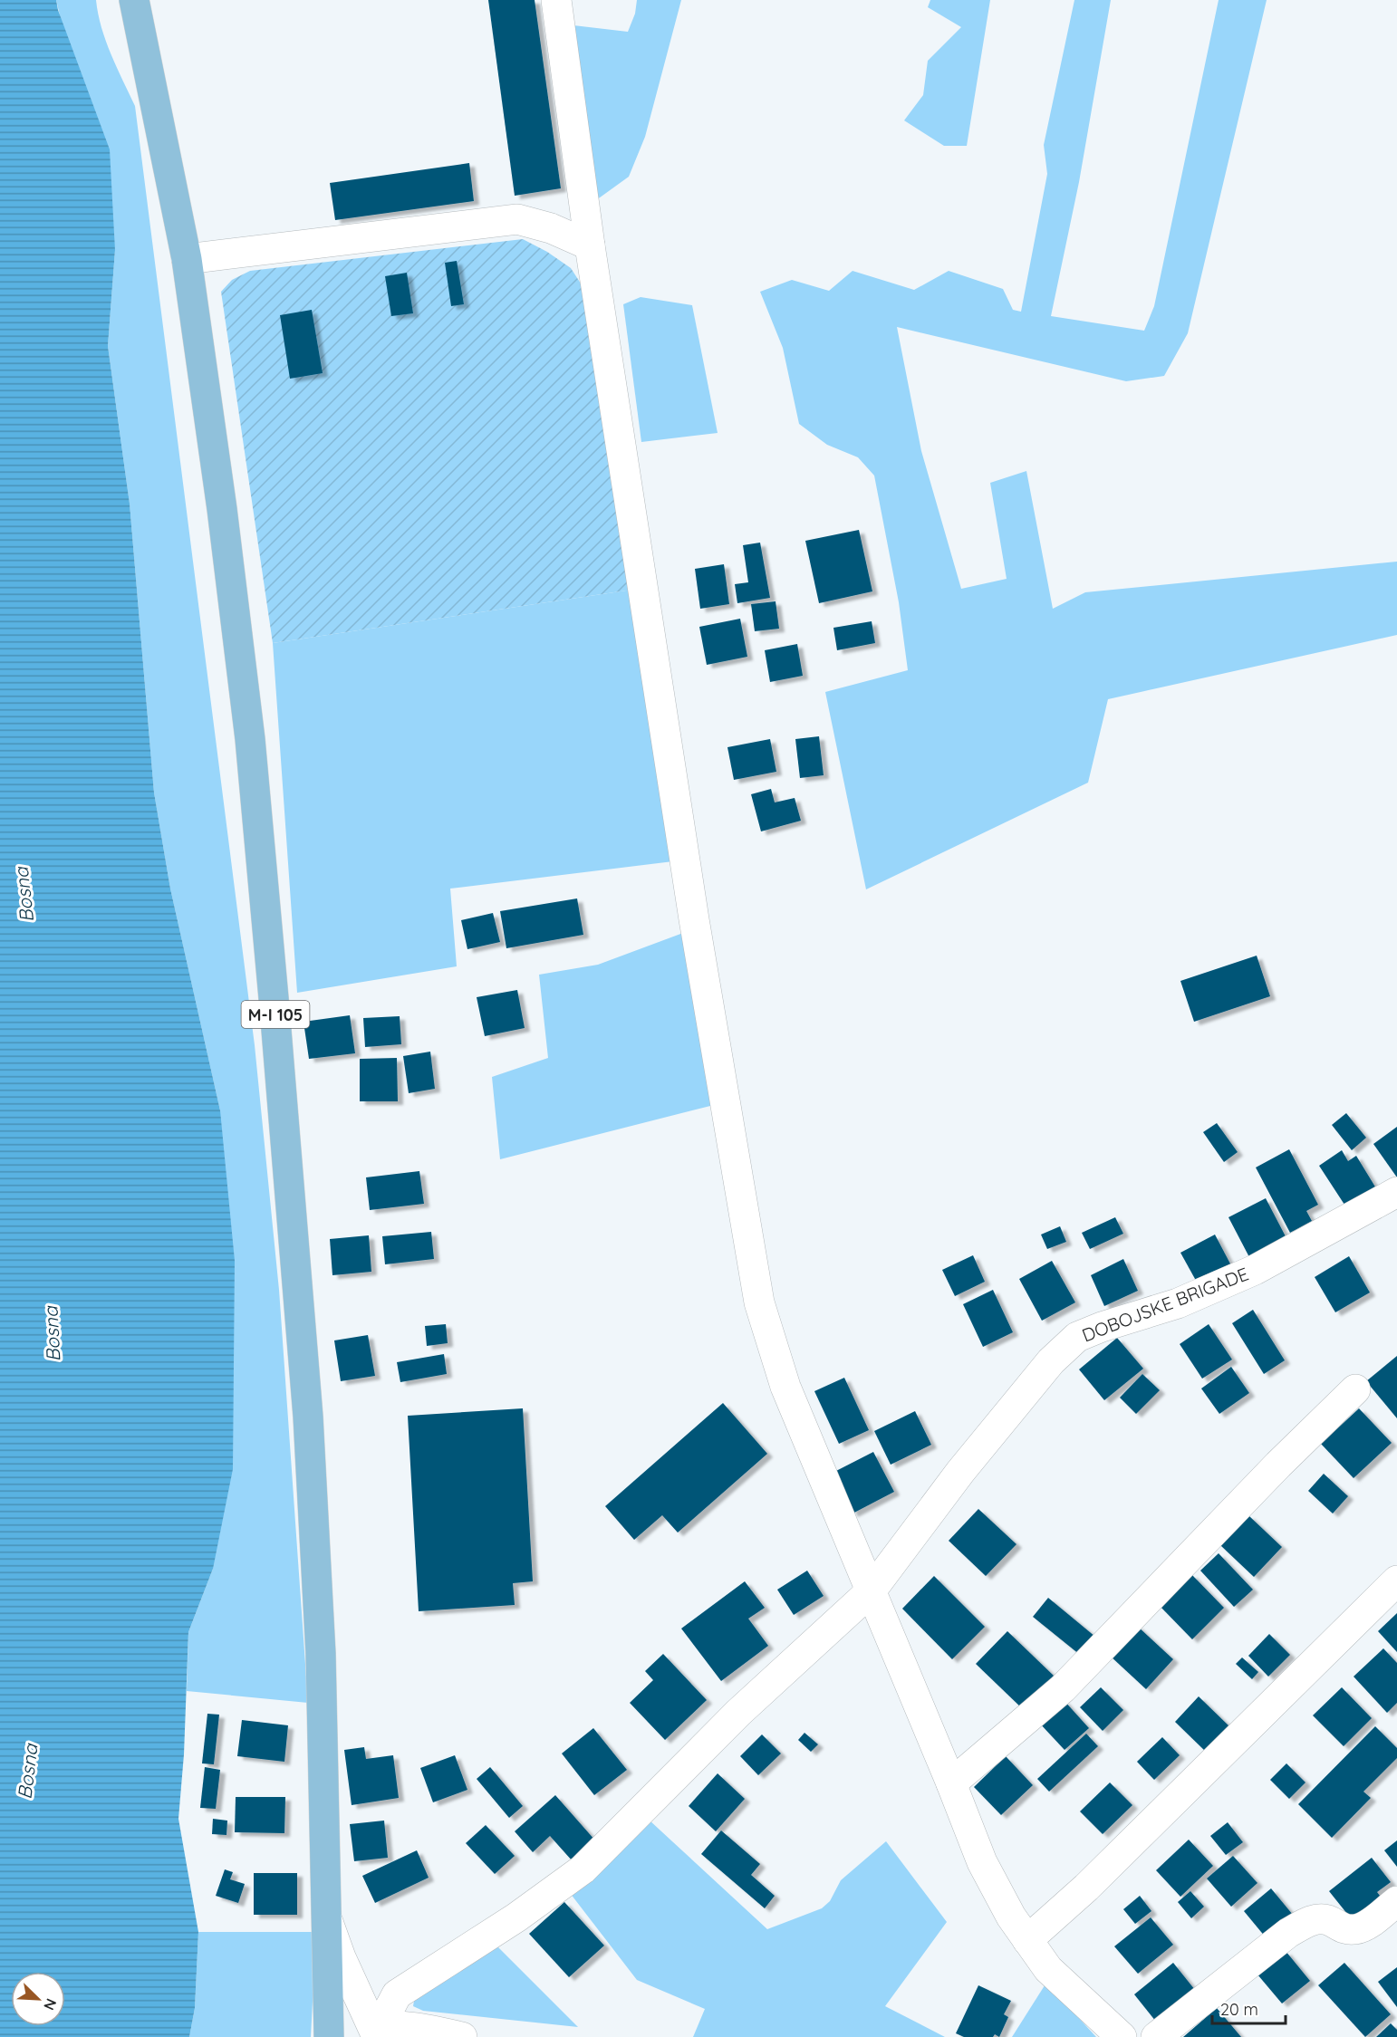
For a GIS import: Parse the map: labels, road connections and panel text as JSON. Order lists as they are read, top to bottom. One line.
{"streets":{"main road":["M-I 105"],"street":["DOBOJSKE BRIGADE"]},"water":["Bosna"],"scale_bar":"20 m","north":"bottom right"}
